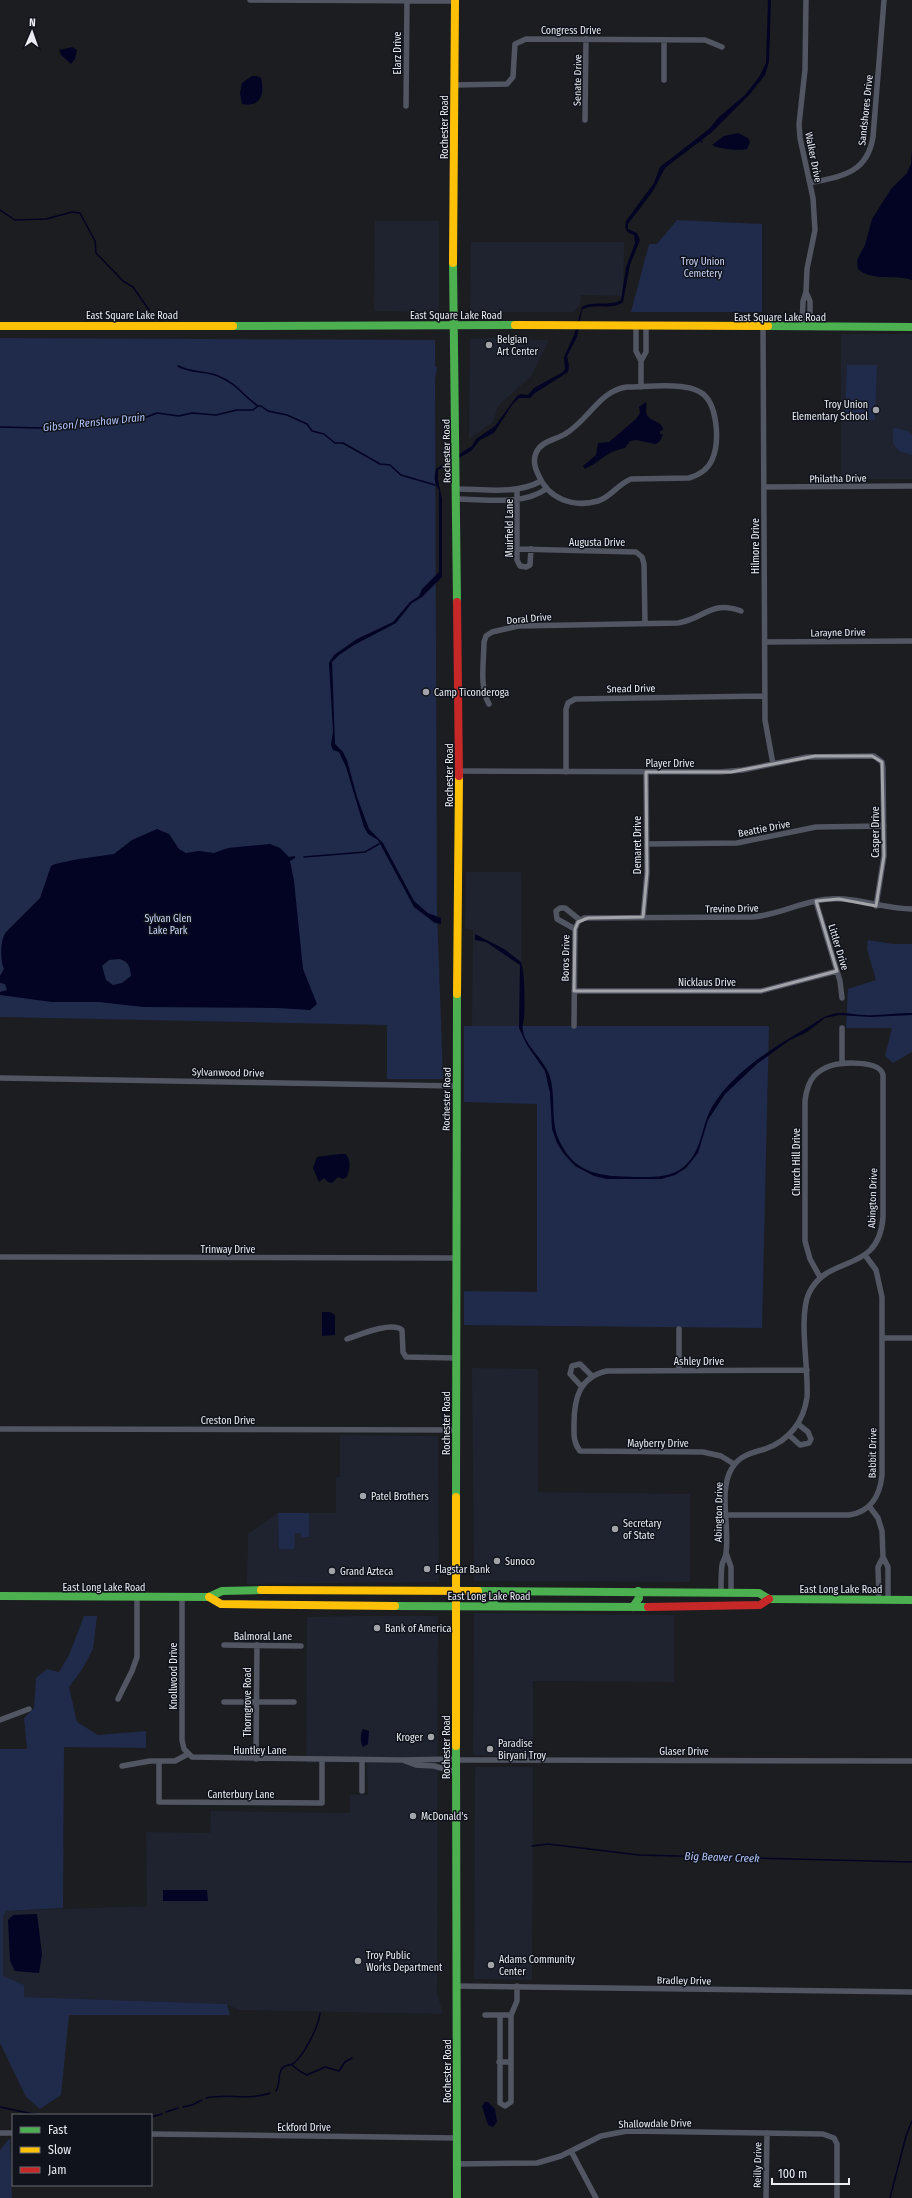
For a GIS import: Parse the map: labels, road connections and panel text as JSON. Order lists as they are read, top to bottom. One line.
{"streets":{"main road":["Rochester Road","East Square Lake Road","East Long Lake Road"],"street":["Congress Drive","Elarz Drive","Senate Drive","Sandshores Drive","Walker Drive","Philatha Drive","Muirfield Lane","Augusta Drive","Hilmore Drive","Doral Drive","Larayne Drive","Snead Drive","Player Drive","Beattie Drive","Casper Drive","Demaret Drive","Trevino Drive","Littler Drive","Boros Drive","Nicklaus Drive","Sylvanwood Drive","Church Hill Drive","Abington Drive","Trinway Drive","Ashley Drive","Creston Drive","Mayberry Drive","Babbit Drive","Balmoral Lane","Knollwood Drive","Thorngrove Road","Huntley Lane","Glaser Drive","Canterbury Lane","Bradley Drive","Shallowdale Drive","Eckford Drive","Reilly Drive"]},"crossings":[["Congress Drive","Senate Drive"],["Congress Drive","Rochester Road"],["Sandshores Drive","Walker Drive"],["Rochester Road","East Square Lake Road"],["Rochester Road","Player Drive"],["Rochester Road","Sylvanwood Drive"],["Rochester Road","Trinway Drive"],["Rochester Road","Creston Drive"],["Rochester Road","East Long Lake Road"],["Rochester Road","Huntley Lane"],["Rochester Road","Glaser Drive"],["Rochester Road","Bradley Drive"],["Rochester Road","Shallowdale Drive"],["Rochester Road","Eckford Drive"],["Walker Drive","East Square Lake Road"],["East Square Lake Road","Hilmore Drive"],["Philatha Drive","Hilmore Drive"],["Muirfield Lane","Augusta Drive"],["Augusta Drive","Doral Drive"],["Hilmore Drive","Larayne Drive"],["Hilmore Drive","Snead Drive"],["Hilmore Drive","Player Drive"],["Snead Drive","Player Drive"],["Player Drive","Casper Drive"],["Player Drive","Demaret Drive"],["Beattie Drive","Casper Drive"],["Beattie Drive","Demaret Drive"],["Casper Drive","Trevino Drive"],["Demaret Drive","Trevino Drive"],["Trevino Drive","Littler Drive"],["Littler Drive","Nicklaus Drive"],["Boros Drive","Nicklaus Drive"],["Church Hill Drive","Abington Drive"],["Abington Drive","Ashley Drive"],["Abington Drive","Mayberry Drive"],["Abington Drive","Babbit Drive"],["Abington Drive","East Long Lake Road"],["Ashley Drive","Mayberry Drive"],["East Long Lake Road","Knollwood Drive"],["Balmoral Lane","Thorngrove Road"],["Knollwood Drive","Huntley Lane"],["Thorngrove Road","Huntley Lane"],["Huntley Lane","Glaser Drive"],["Huntley Lane","Canterbury Lane"],["Shallowdale Drive","Reilly Drive"]],"water":["Gibson/Renshaw Drain","Big Beaver Creek"],"parks":["Troy Union Cemetery","Sylvan Glen Lake Park"],"places":["Belgian Art Center","Troy Union Elementary School","Camp Ticonderoga","Patel Brothers","Secretary of State","Sunoco","Flagstar Bank","Grand Azteca","Bank of America","Kroger","Paradise Biryani Troy","McDonald's","Troy Public Works Department","Adams Community Center"],"legend":["Fast","Slow","Jam"],"scale_bar":"100 m","north":"top"}
